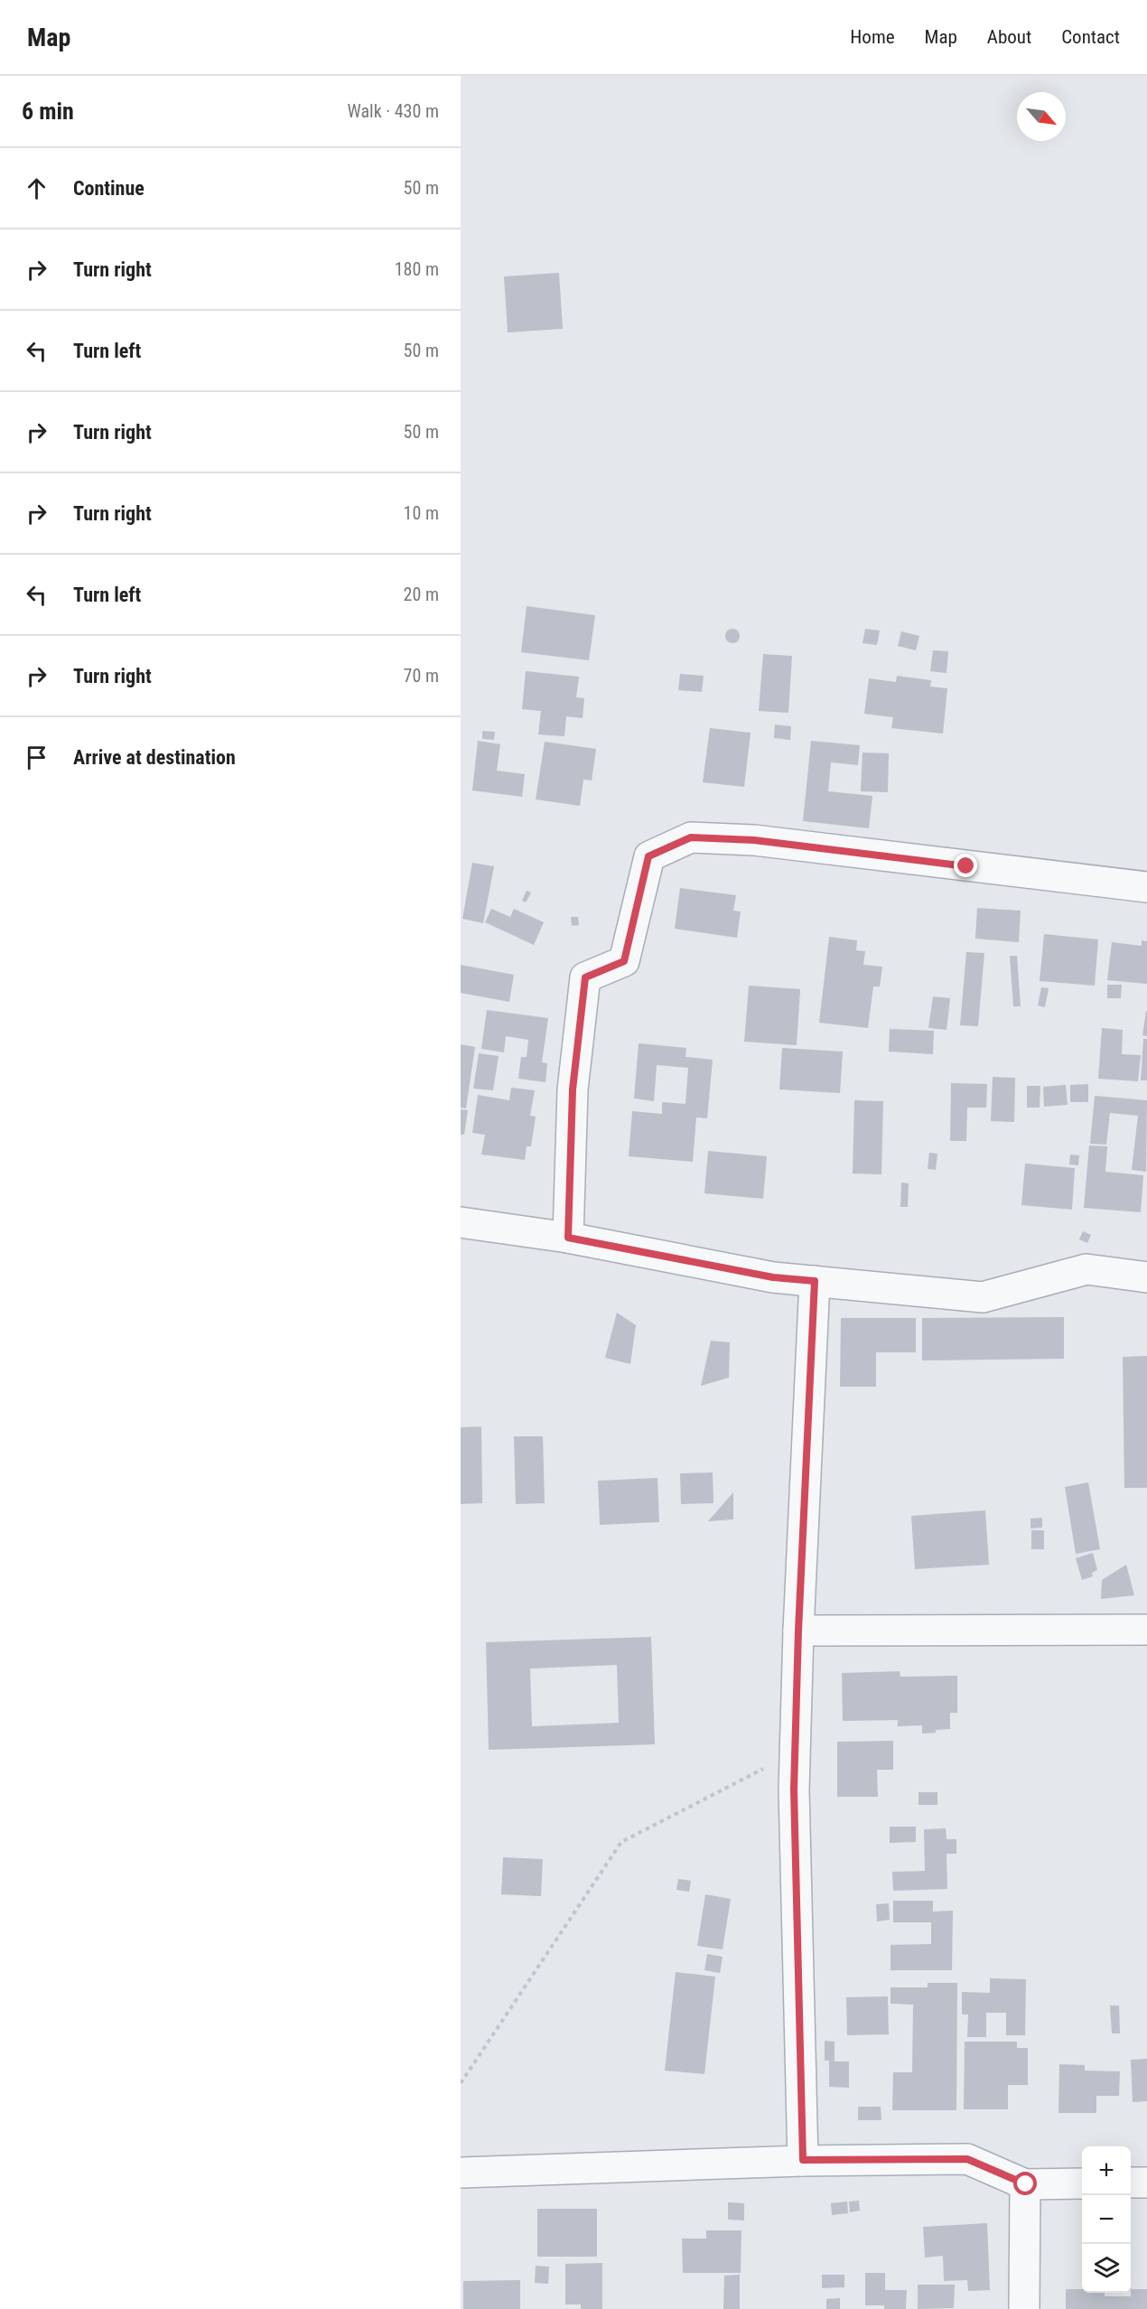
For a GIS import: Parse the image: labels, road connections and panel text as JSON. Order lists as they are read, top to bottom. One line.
{"north":"bottom right","page":{"header":"Map","nav":["Home","Map","About","Contact"],"heading":["6 min","Walk · 430 m"],"list":[["Continue","50 m"],["Turn right","180 m"],["Turn left","50 m"],["Turn right","50 m"],["Turn right","10 m"],["Turn left","20 m"],["Turn right","70 m"],"Arrive at destination"],"map_buttons":["+","−"]}}
